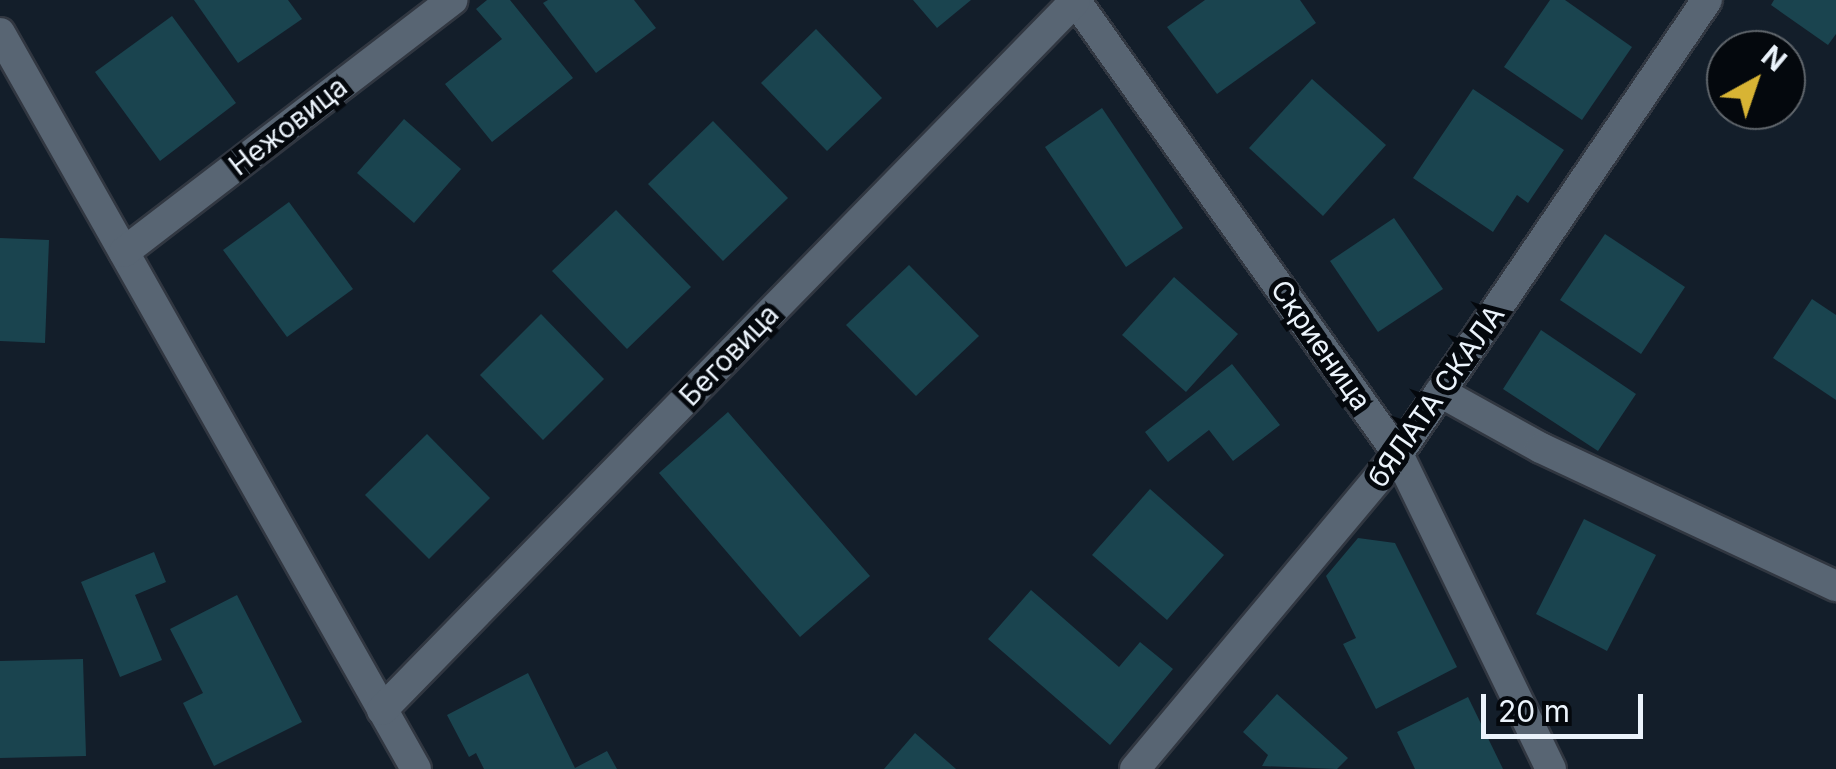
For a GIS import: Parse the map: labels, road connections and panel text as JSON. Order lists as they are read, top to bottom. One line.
{"streets":{"street":["Нежовица","Скриеница","Беговица","бЯЛАТА СКАЛА"]},"crossings":[["Скриеница","Беговица"],["Скриеница","бЯЛАТА СКАЛА"]],"scale_bar":"20 m","north":"top right"}
